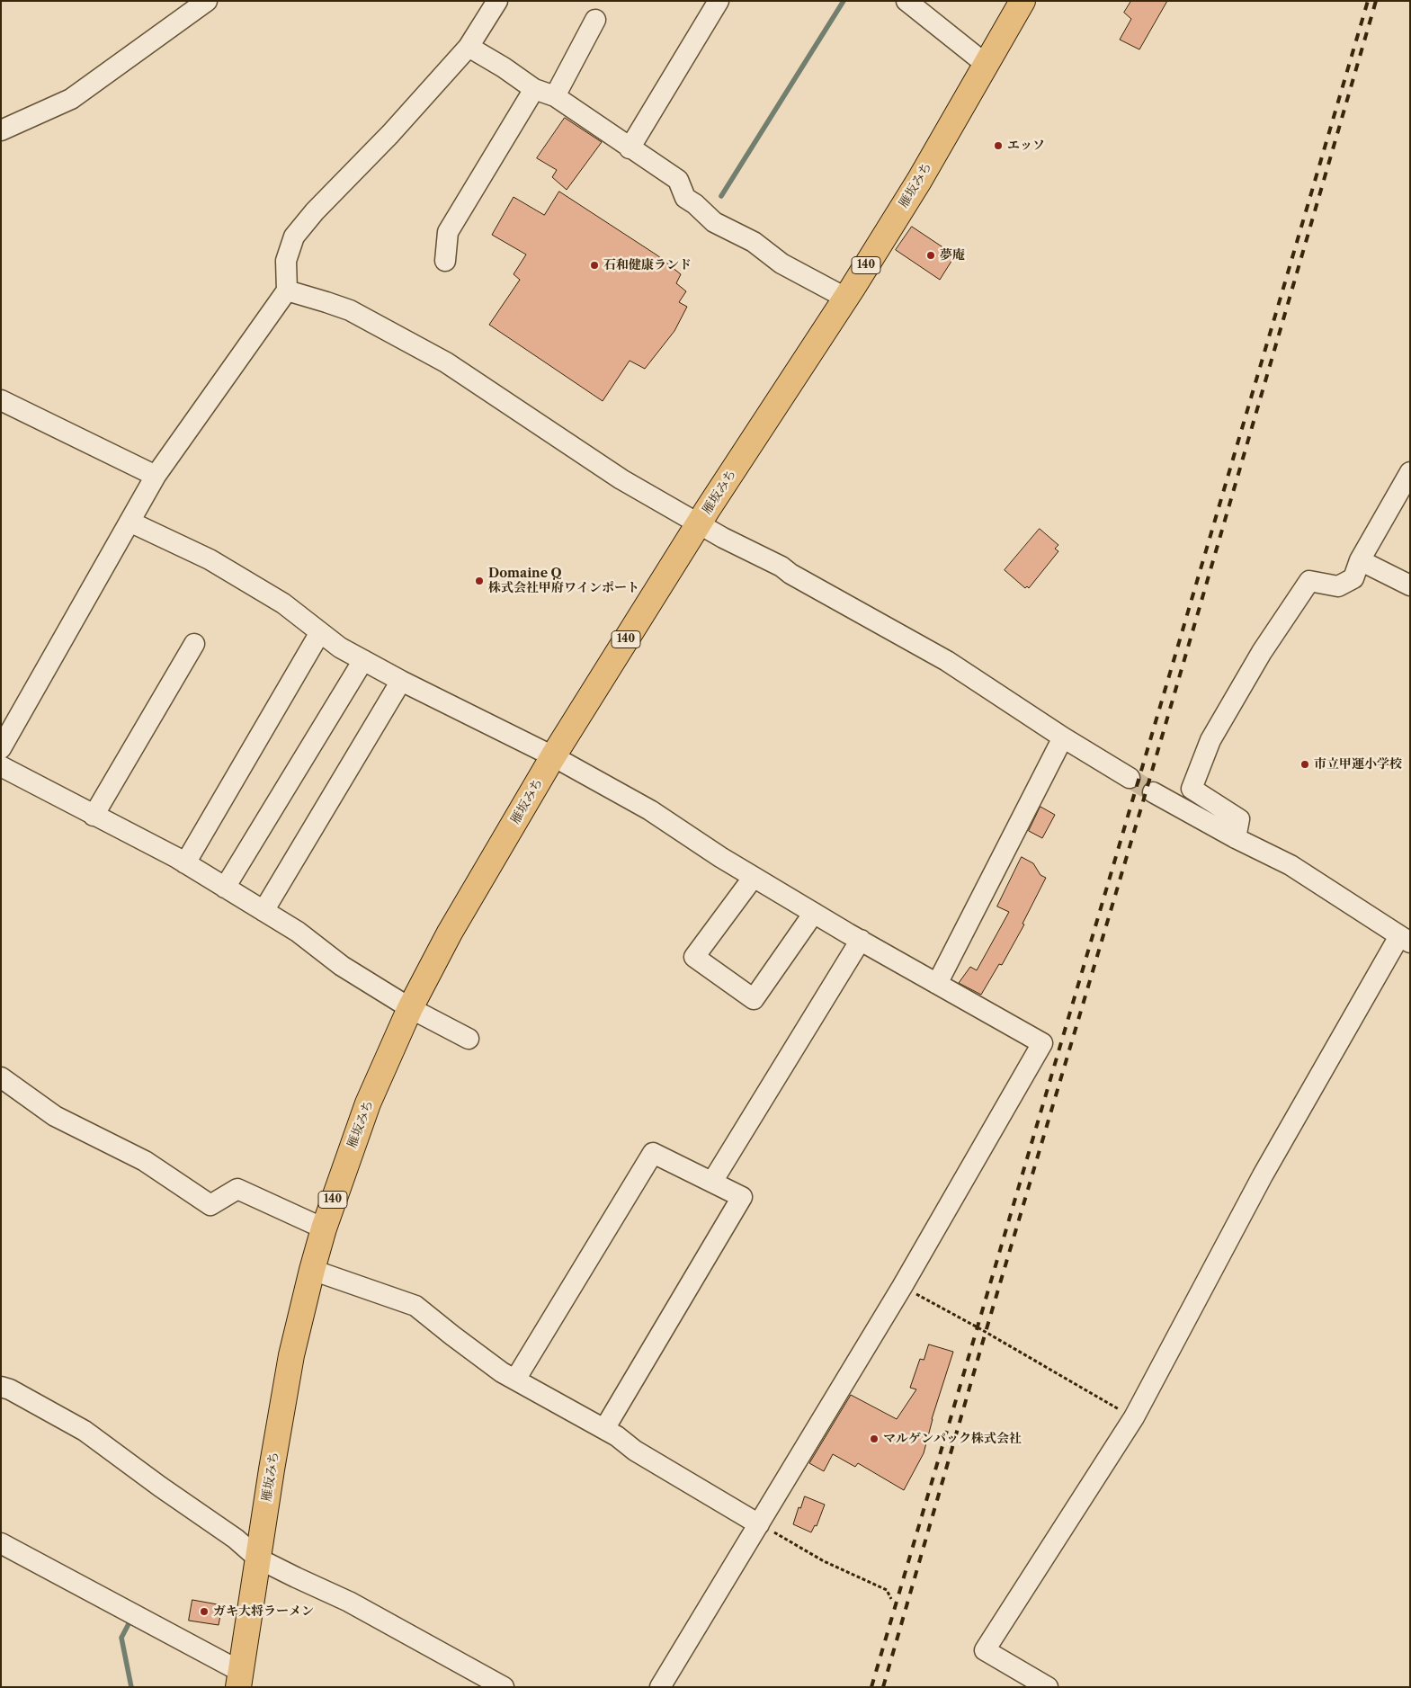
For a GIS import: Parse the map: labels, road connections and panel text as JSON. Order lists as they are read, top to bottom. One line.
{"streets":{"highway":["雁坂みち","140"]},"places":["エッソ","夢庵","石和健康ランド","Domaine Q 株式会社甲府ワインポート","市立甲運小学校","マルゲンパック株式会社","ガキ大将ラーメン"]}
